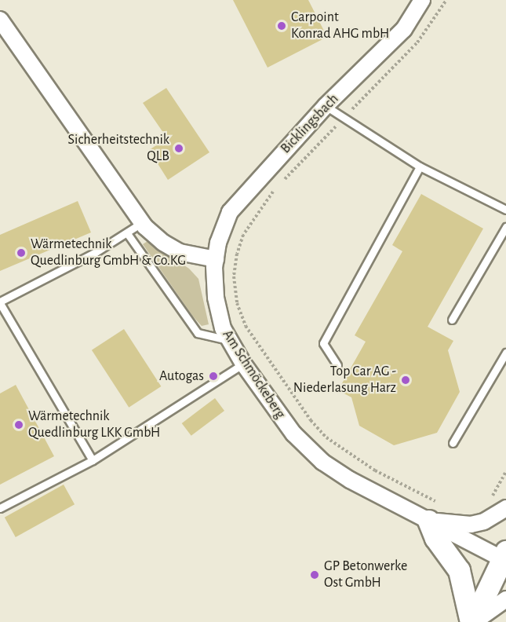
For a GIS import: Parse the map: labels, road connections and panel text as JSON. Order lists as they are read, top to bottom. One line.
{"streets":{"street":["Bicklingsbach","Am Schmöckeberg"]},"crossings":[["Bicklingsbach","Am Schmöckeberg"]],"places":["Carpoint Konrad AHG mbH","Sicherheitstechnik QLB","Wärmetechnik Quedlinburg GmbH & Co.KG","Autogas","Top Car AG - Niederlasung Harz","Wärmetechnik Quedlinburg LKK GmbH","GP Betonwerke Ost GmbH"]}
